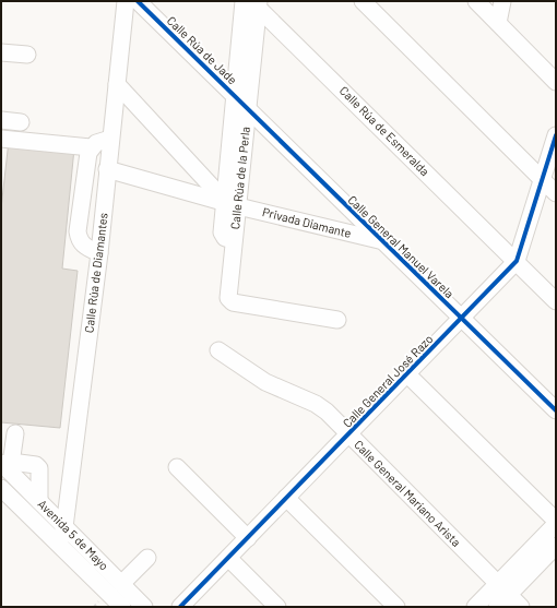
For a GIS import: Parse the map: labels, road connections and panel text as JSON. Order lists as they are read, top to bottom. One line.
{"streets":{"street":["Calle Rúa de Jade","Calle Rúa de Esmeralda","Calle Rúa de la Perla","Privada Diamante","Calle General Manuel Varela","Calle Rúa de Diamantes","Calle General José Razo","Calle General Mariano Arista","Avenida 5 de Mayo"]},"crossings":[["Calle Rúa de Jade","Calle Rúa de la Perla"],["Calle Rúa de Jade","Calle General Manuel Varela"],["Calle Rúa de Esmeralda","Calle Rúa de la Perla"],["Calle Rúa de Esmeralda","Calle General José Razo"],["Calle Rúa de la Perla","Privada Diamante"],["Calle Rúa de la Perla","Calle General Manuel Varela"],["Privada Diamante","Calle General Manuel Varela"],["Privada Diamante","Calle Rúa de Diamantes"],["Calle General Manuel Varela","Calle General José Razo"],["Calle Rúa de Diamantes","Avenida 5 de Mayo"],["Calle General José Razo","Calle General Mariano Arista"]]}
